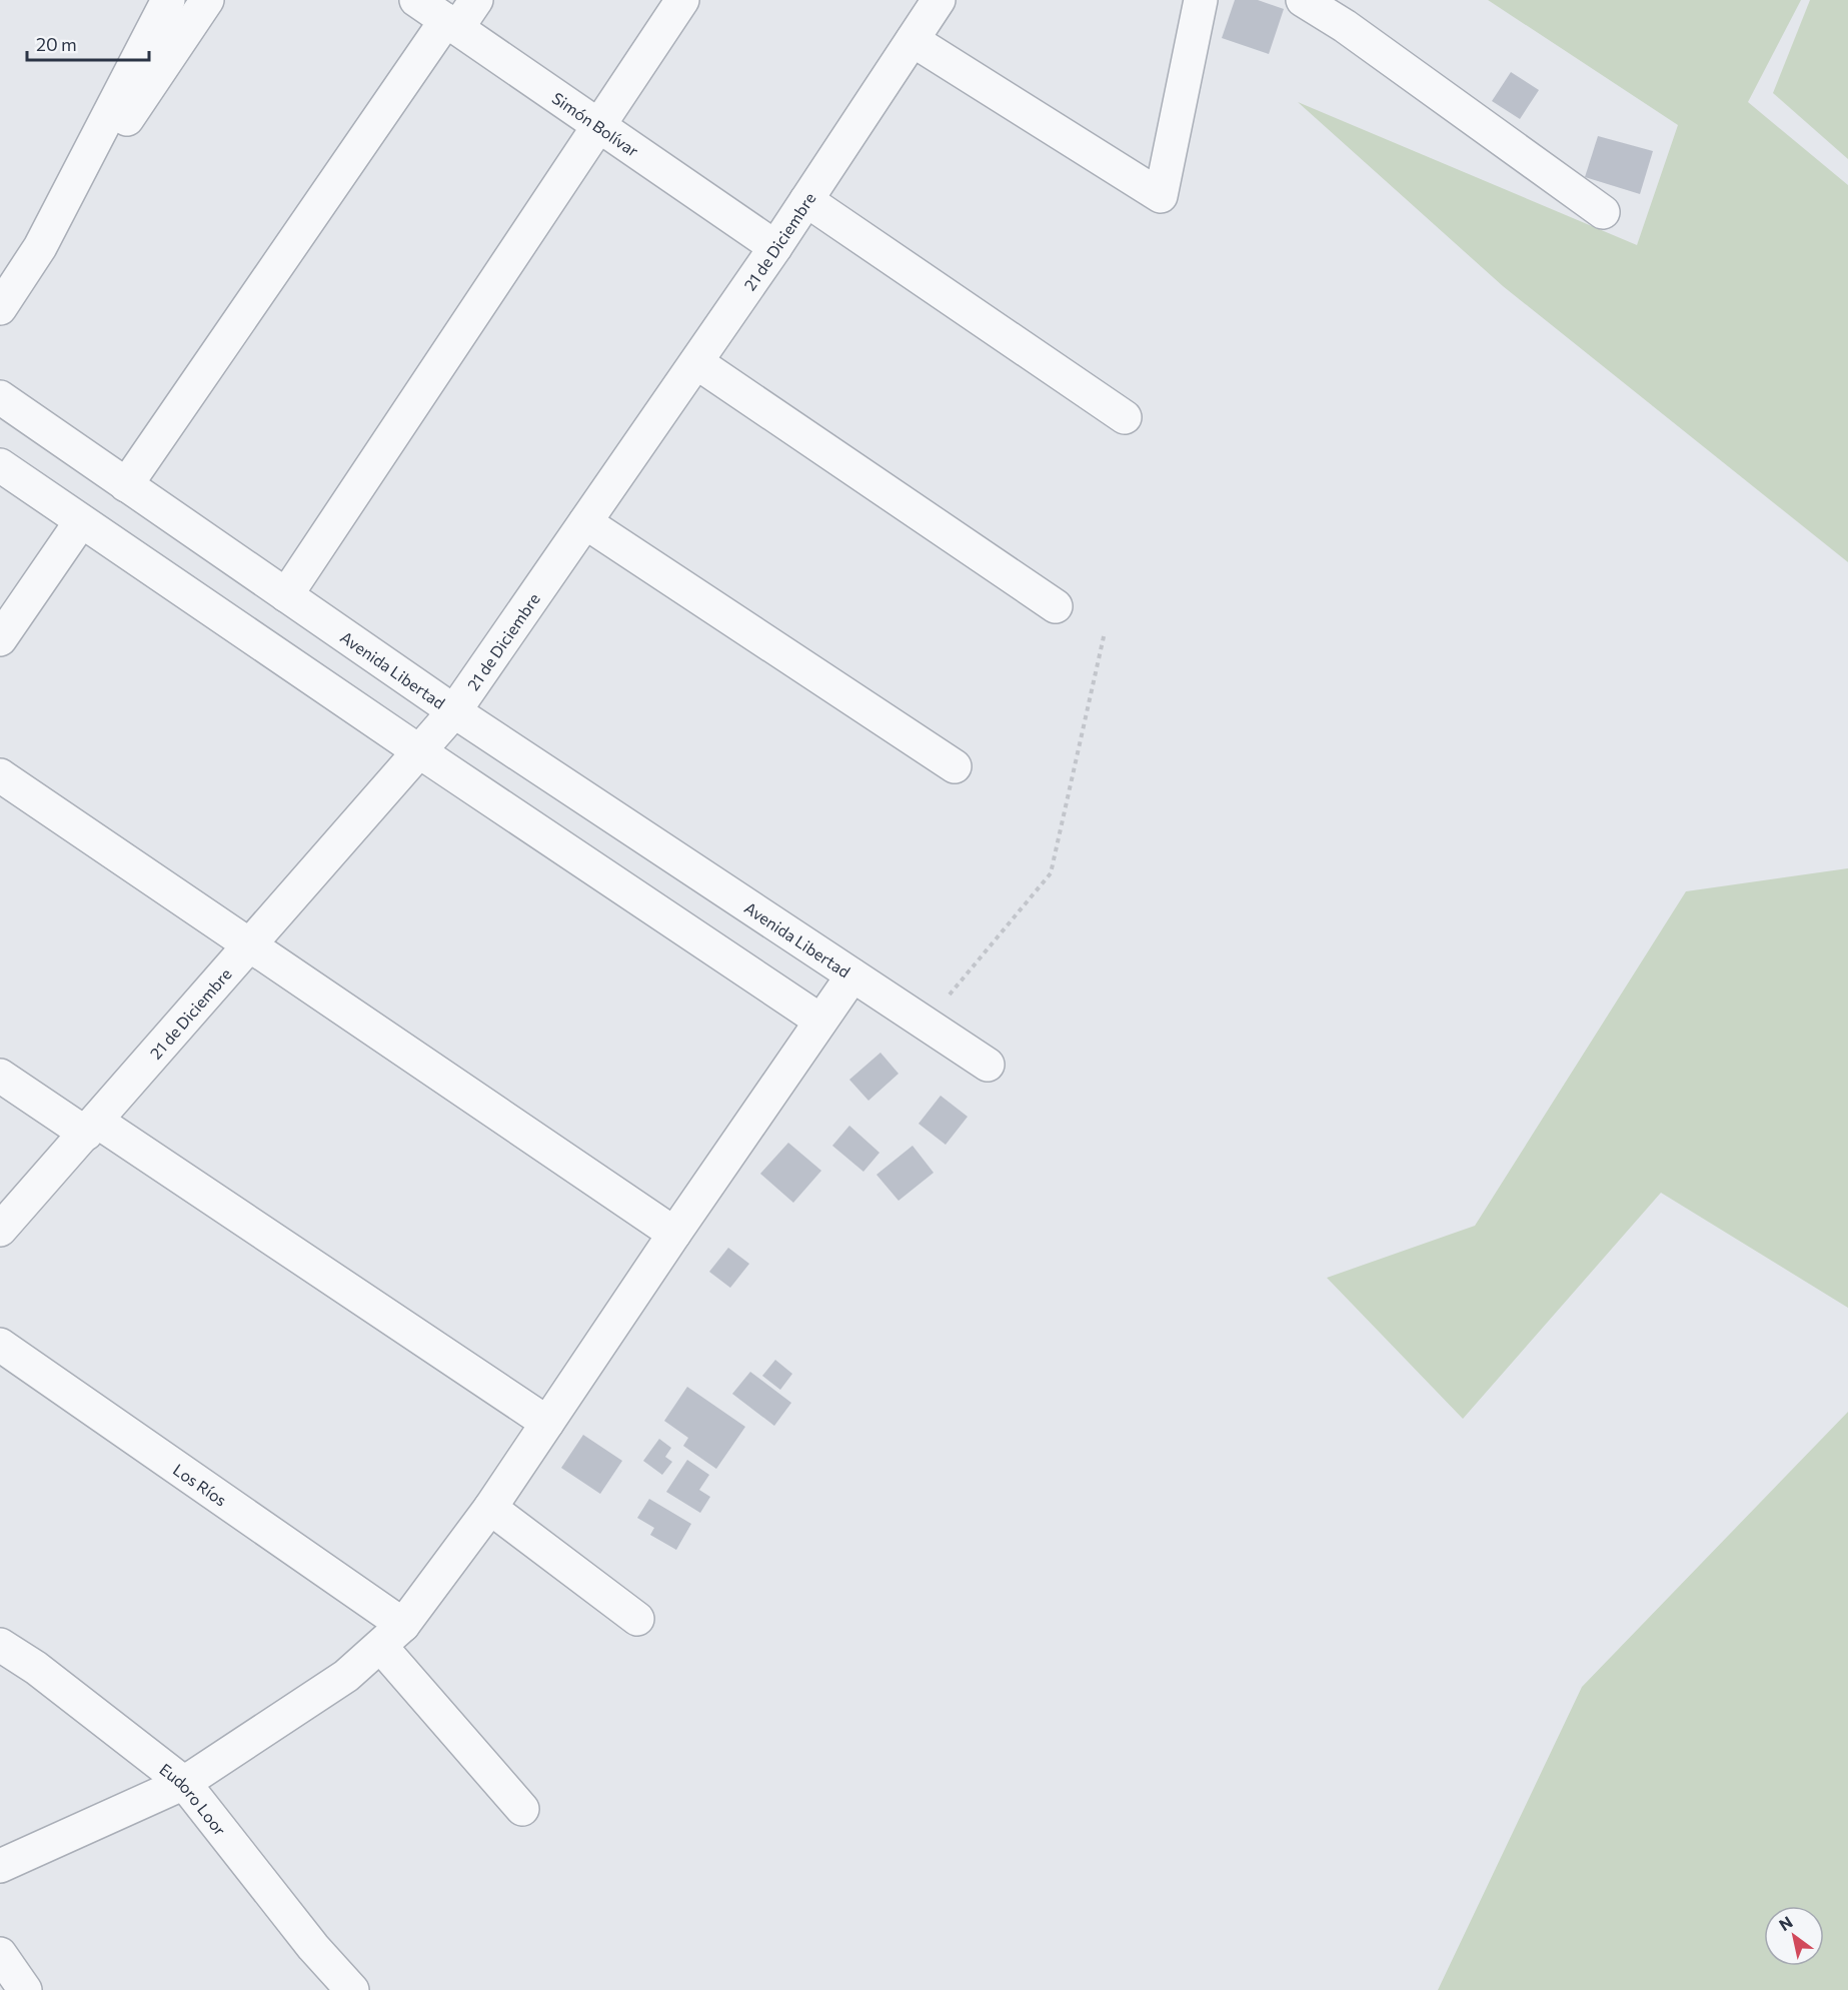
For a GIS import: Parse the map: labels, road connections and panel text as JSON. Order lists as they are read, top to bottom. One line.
{"streets":{"street":["Simón Bolívar","21 de Diciembre","Avenida Libertad","Los Ríos","Eudoro Loor"]},"crossings":[["Simón Bolívar","21 de Diciembre"],["21 de Diciembre","Avenida Libertad"],["Avenida Libertad","Los Ríos"],["Avenida Libertad","Eudoro Loor"]],"scale_bar":"20 m","north":"top left"}
